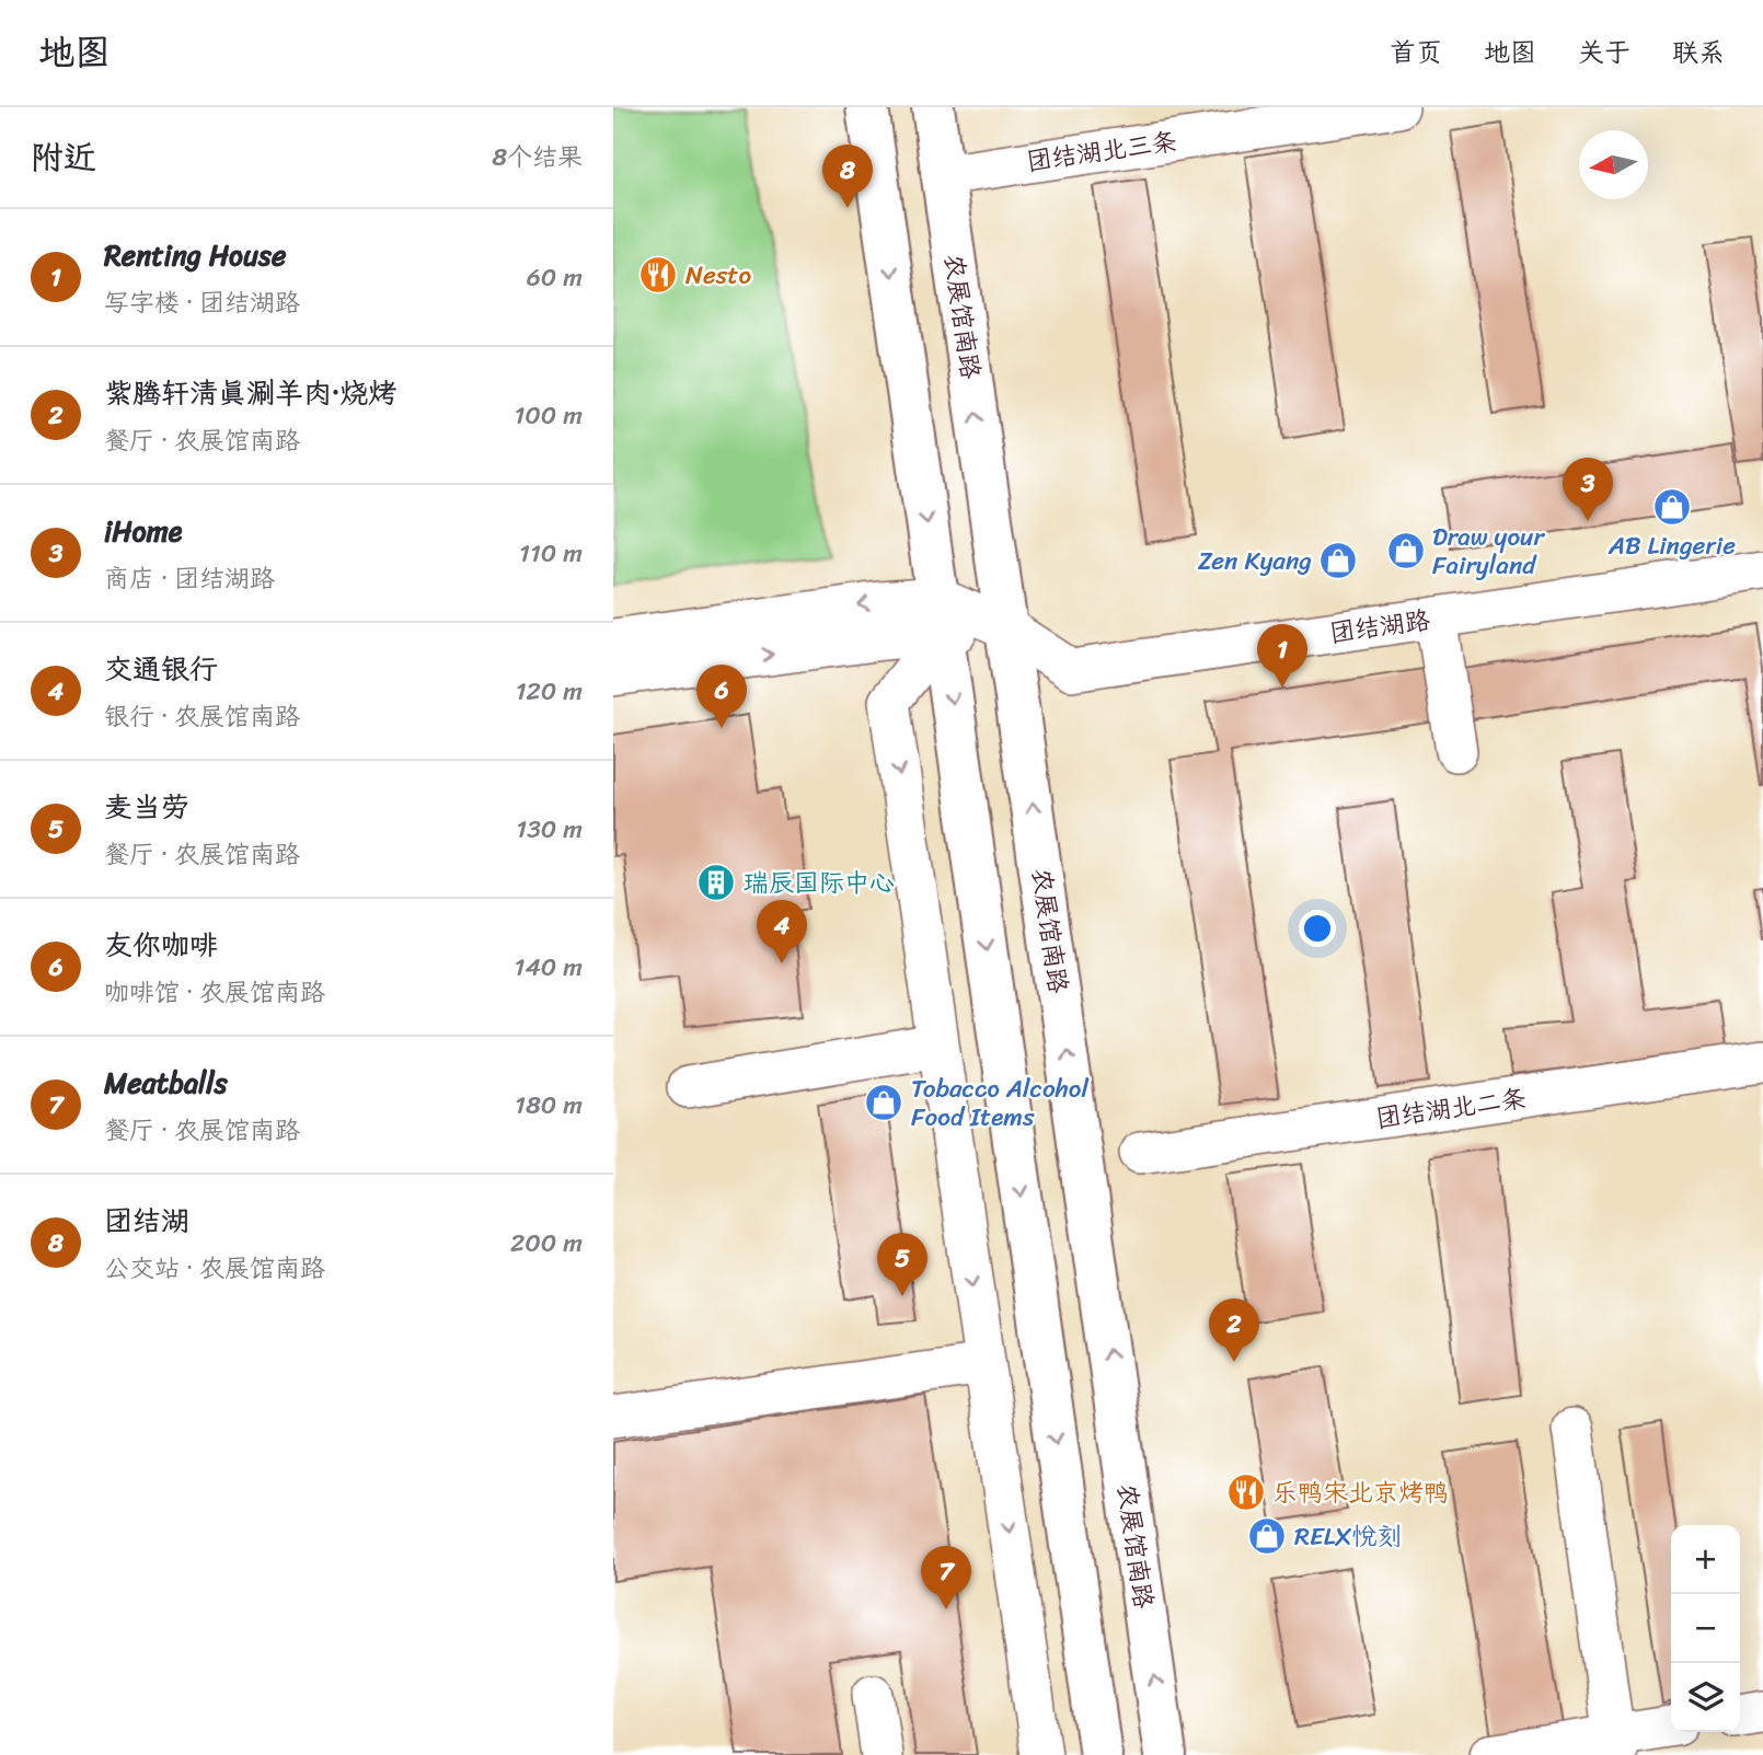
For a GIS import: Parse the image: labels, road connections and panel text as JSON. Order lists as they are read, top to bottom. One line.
{"streets":{"main road":["农展馆南路"],"street":["团结湖北三条","团结湖路","团结湖北二条"]},"crossings":[["团结湖北三条","农展馆南路"],["农展馆南路","团结湖路"]],"places":{"restaurant":["Nesto","乐鸭宋北京烤鸭"],"shop":["AB Lingerie","Draw your Fairyland","Zen Kyang","Tobacco Alcohol Food Items","RELX悦刻"],"building":["瑞辰国际中心"]},"north":"left","page":{"header":"地图","nav":["首页","地图","关于","联系"],"heading":["附近","8个结果"],"pins":["8","3","1","6","4","5","2","7"],"list":[{"mark":"1","name":"Renting House","note":"写字楼 · 团结湖路","value":"60 m"},{"mark":"2","name":"紫腾轩清真涮羊肉·烧烤","note":"餐厅 · 农展馆南路","value":"100 m"},{"mark":"3","name":"iHome","note":"商店 · 团结湖路","value":"110 m"},{"mark":"4","name":"交通银行","note":"银行 · 农展馆南路","value":"120 m"},{"mark":"5","name":"麦当劳","note":"餐厅 · 农展馆南路","value":"130 m"},{"mark":"6","name":"友你咖啡","note":"咖啡馆 · 农展馆南路","value":"140 m"},{"mark":"7","name":"Meatballs","note":"餐厅 · 农展馆南路","value":"180 m"},{"mark":"8","name":"团结湖","note":"公交站 · 农展馆南路","value":"200 m"}],"map_buttons":["+","−"]}}
